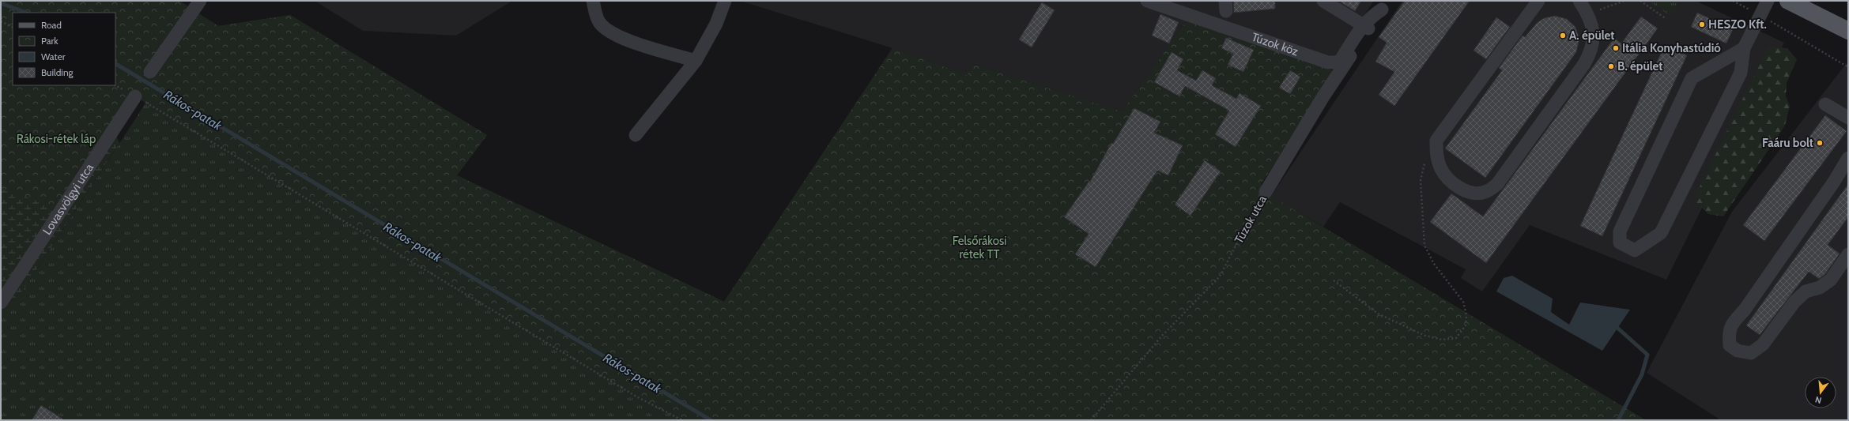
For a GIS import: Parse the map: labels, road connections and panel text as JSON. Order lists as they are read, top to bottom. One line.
{"streets":{"street":["Túzok köz","Lovasvölgyi utca","Túzok utca"]},"crossings":[["Túzok köz","Túzok utca"]],"water":["Rákos-patak"],"parks":["Rákosi-rétek láp","Felsőrákosi rétek TT"],"places":["HESZO Kft.","A. épület","Itália Konyhastúdió","B. épület","Faáru bolt"],"legend":["Road","Park","Water","Building"],"north":"bottom"}
